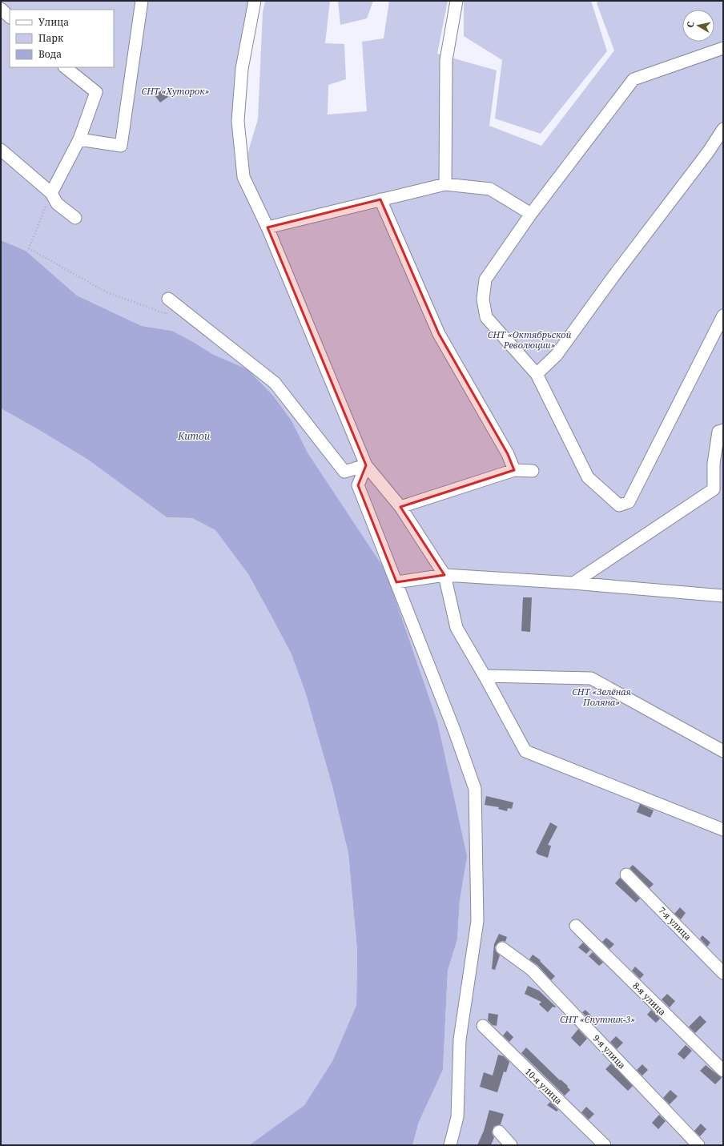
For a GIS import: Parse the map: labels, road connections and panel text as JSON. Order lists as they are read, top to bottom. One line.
{"streets":{"street":["7-я улица","8-я улица","9-я улица","10-я улица"]},"water":["Китой"],"parks":["СНТ «Хуторок»","СНТ «Октябрьской Революции»","СНТ «Зелёная Поляна»","СНТ «Спутник-3»"],"legend":["Улица","Парк","Вода"],"north":"left"}
